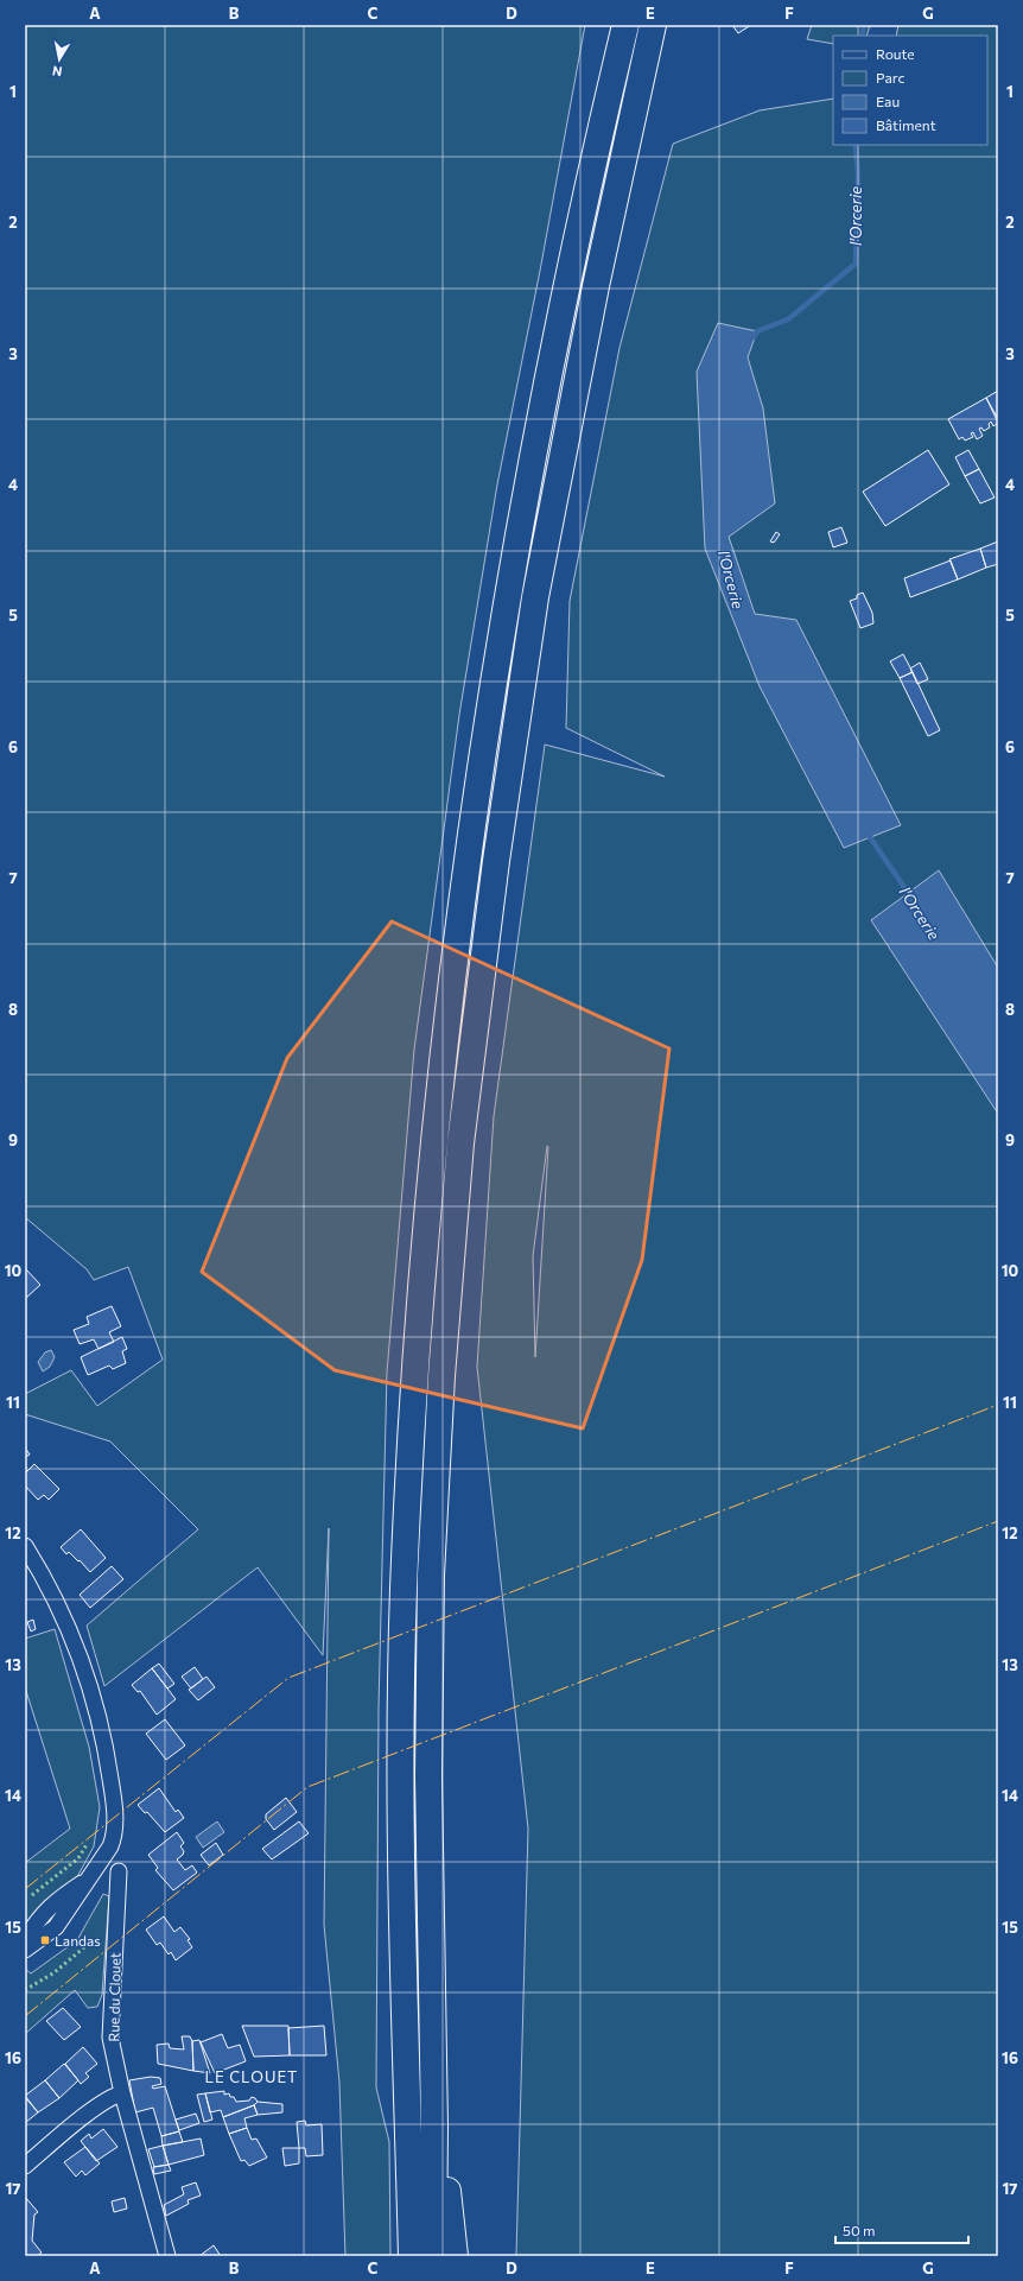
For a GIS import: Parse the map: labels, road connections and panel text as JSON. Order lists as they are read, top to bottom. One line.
{"streets":{"street":["Rue du Clouet"]},"districts":["LE CLOUET"],"water":["l'Orcerie"],"places":{"transit":["Landas"]},"legend":["Route","Parc","Eau","Bâtiment"],"scale_bar":"50 m","north":"bottom","grid":{"columns":["A","B","C","D","E","F","G"],"rows":["1","2","3","4","5","6","7","8","9","10","11","12","13","14","15","16","17"]}}
